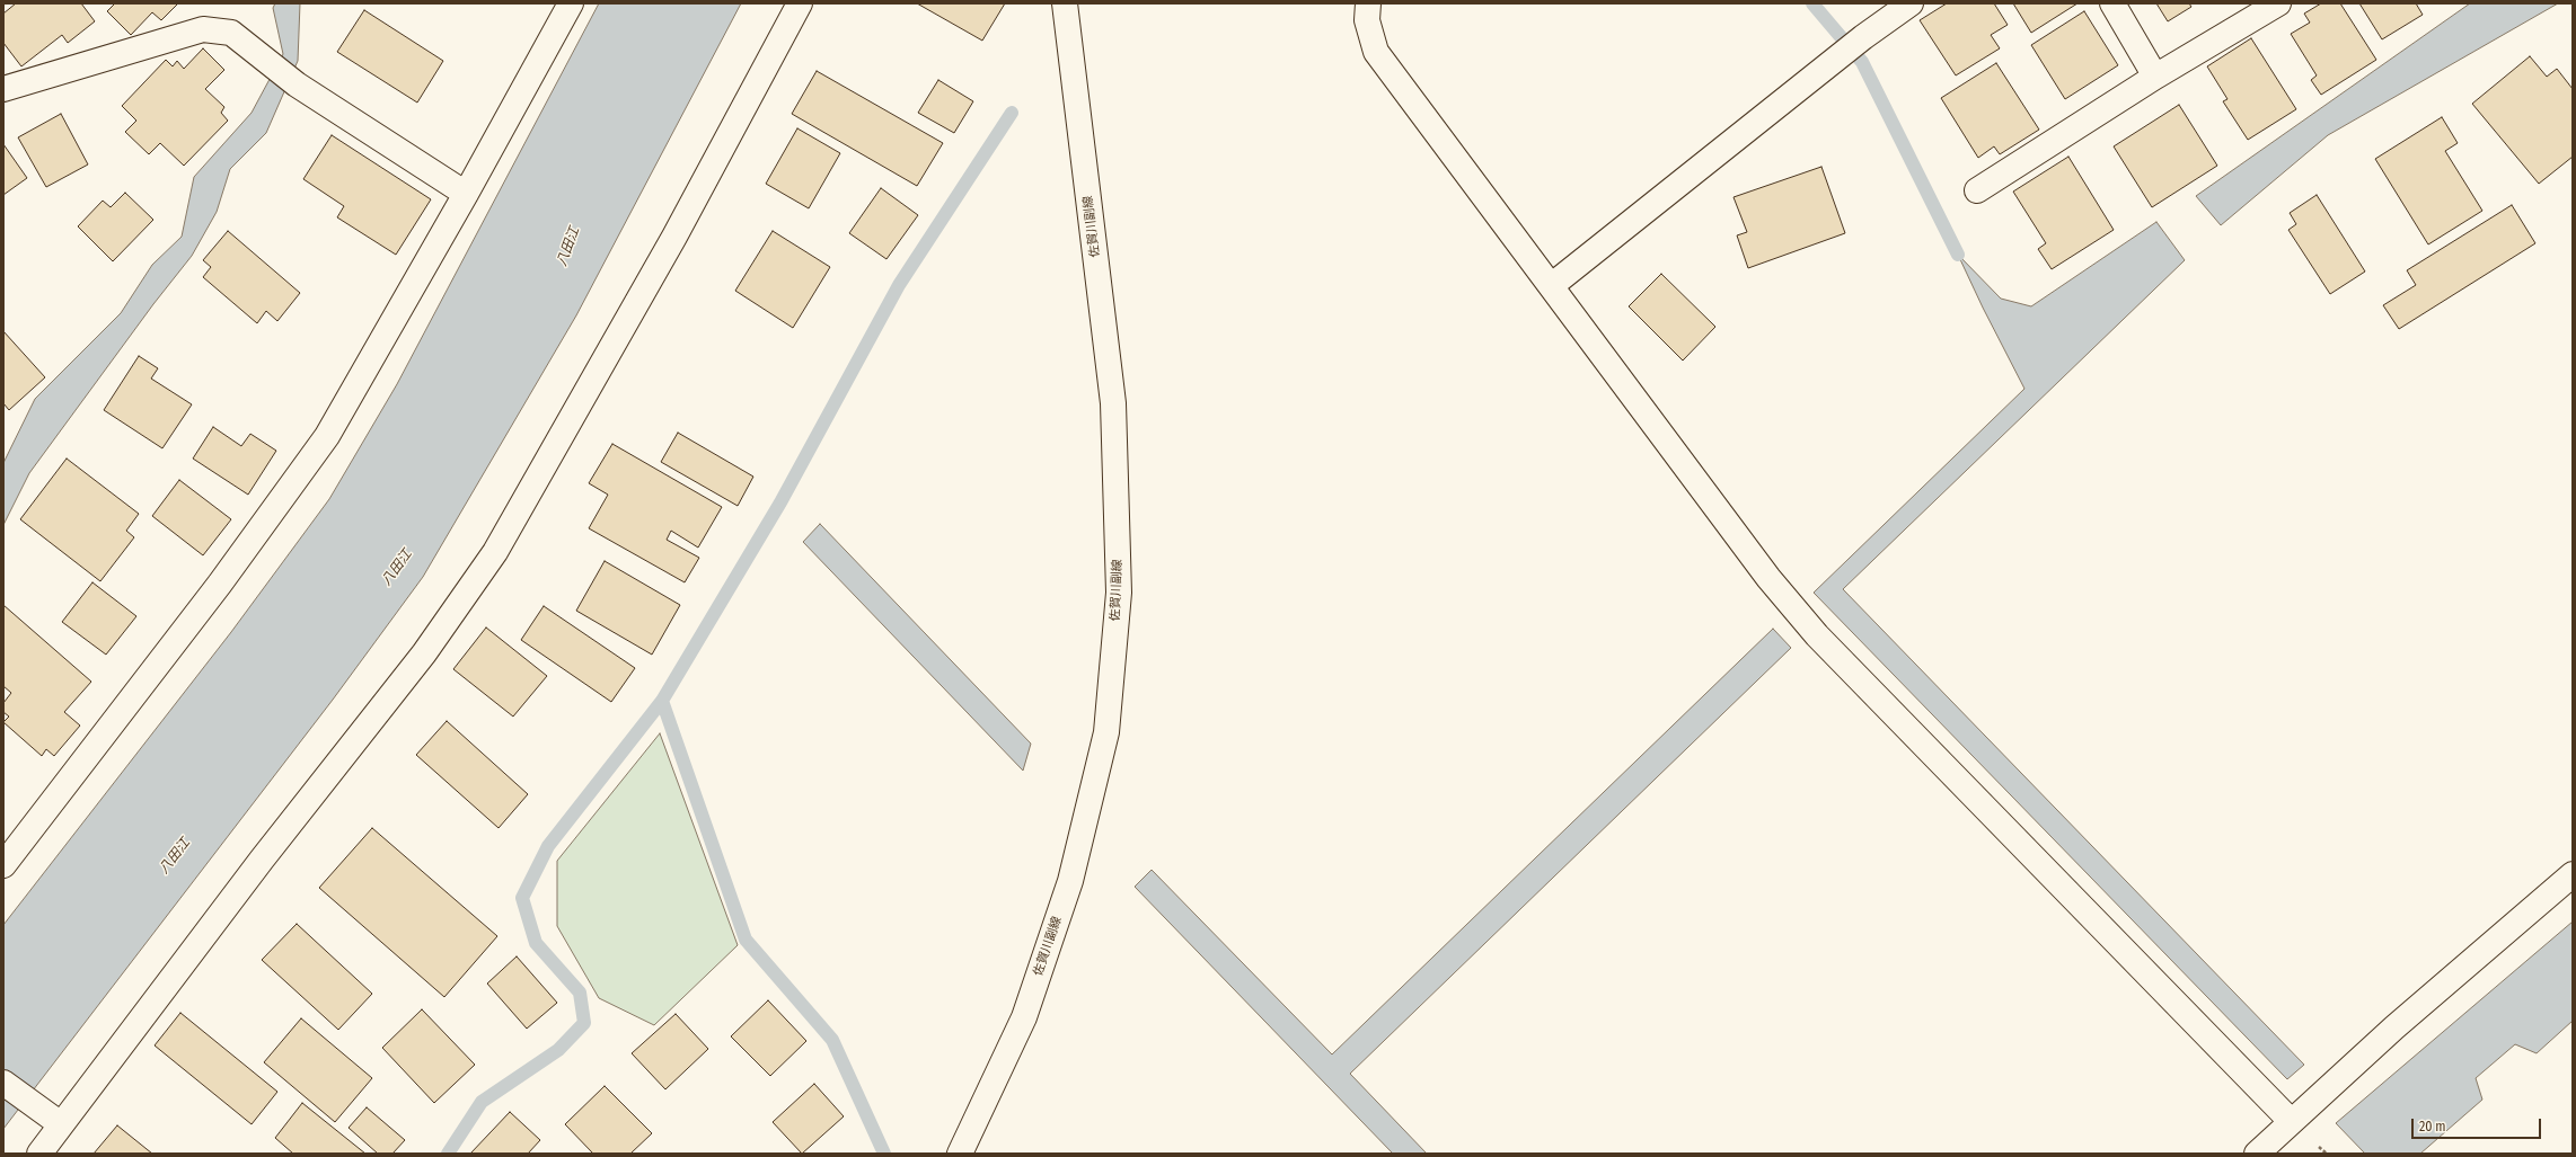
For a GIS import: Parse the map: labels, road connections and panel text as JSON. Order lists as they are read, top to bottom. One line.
{"streets":{"street":["佐賀川副線"]},"water":["八田江"],"scale_bar":"20 m"}
